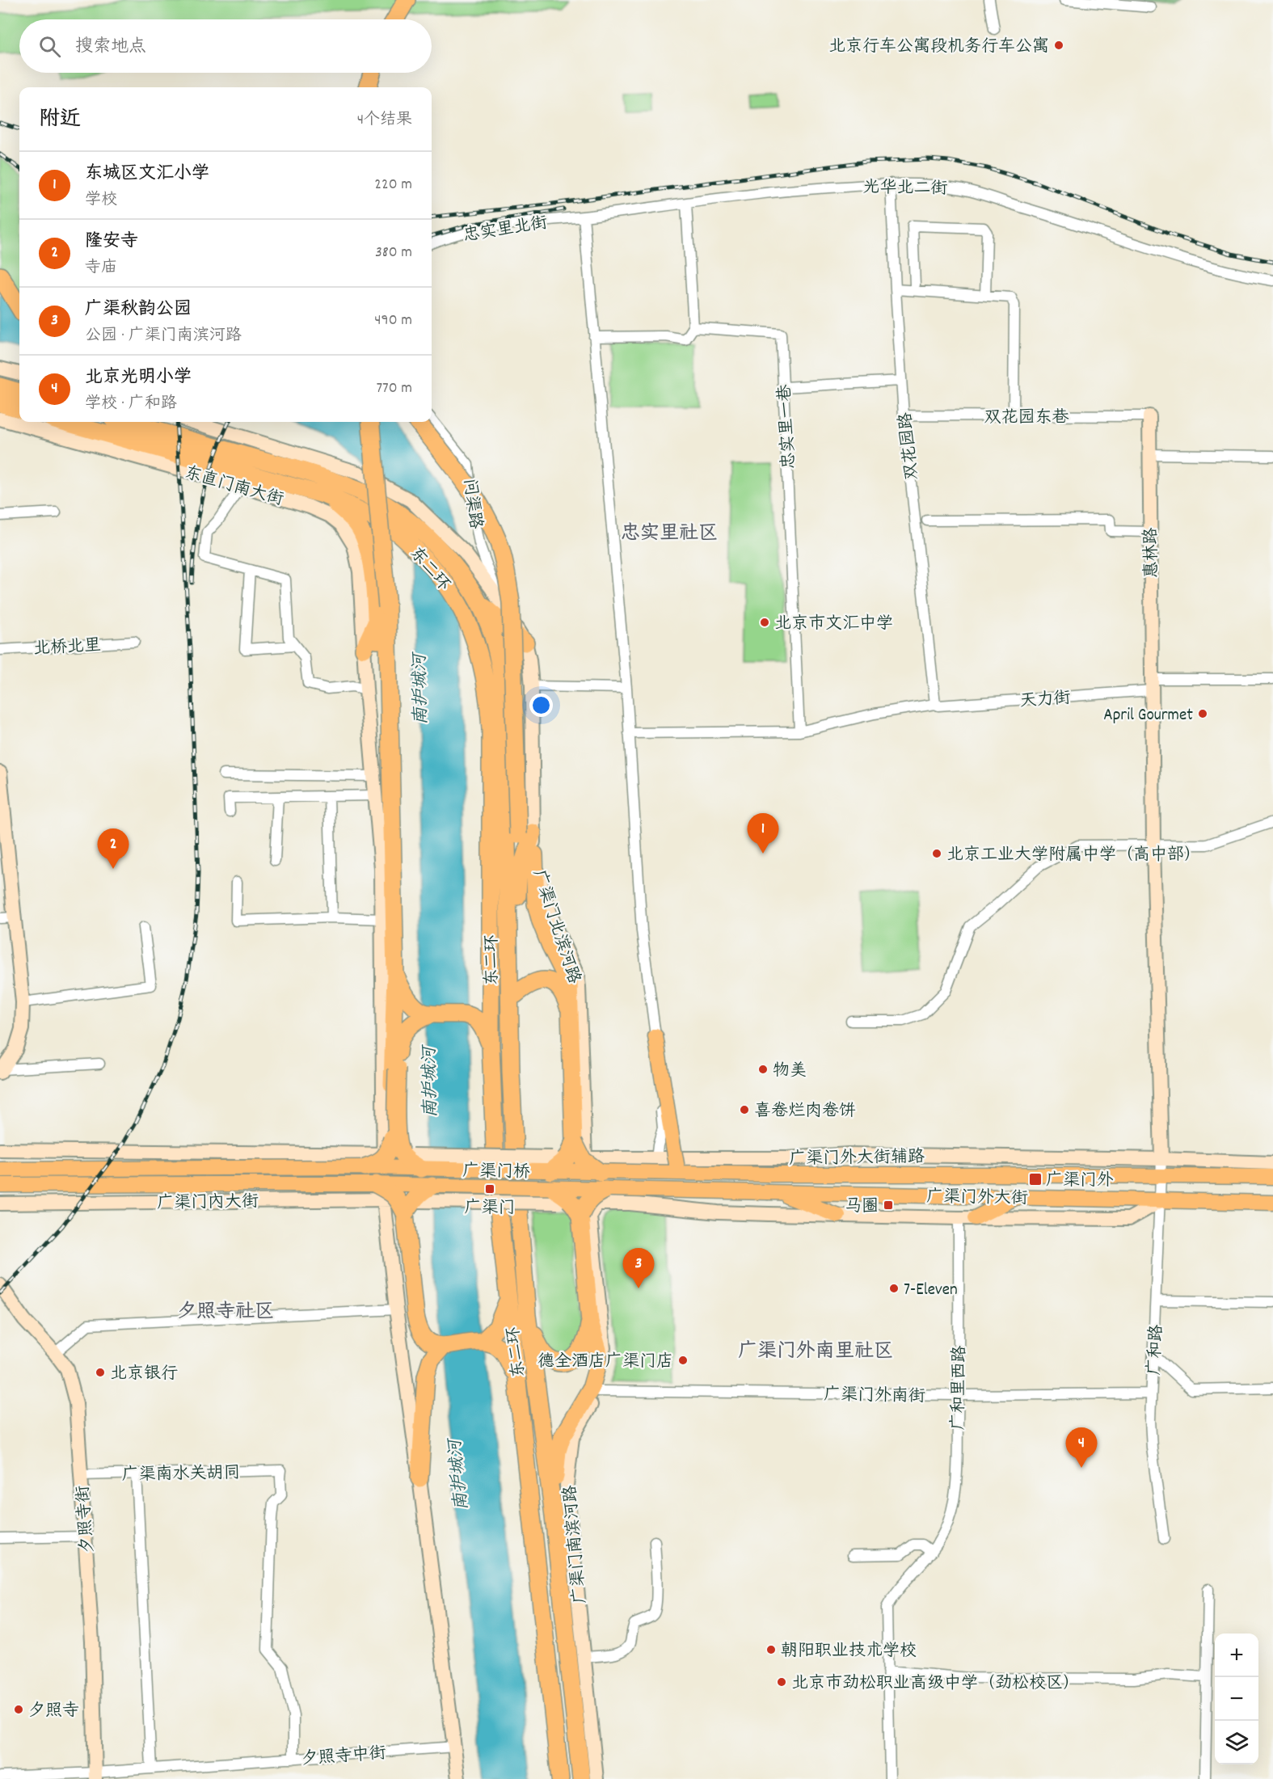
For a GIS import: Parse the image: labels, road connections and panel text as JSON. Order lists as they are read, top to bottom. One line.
{"streets":{"highway":["东二环"],"main road":["广渠门桥","广渠门外大街","广渠门内大街"],"street":["光华北二街","忠实里北街","双花园东巷","忠实里一巷","双花园路","东直门南大街","问渠路","惠林路","北桥北里","天力街","广渠门北滨河路","广渠门外大街辅路","广和路","广和里西路","广渠门外南街","广渠南水关胡同","夕照寺街","广渠门南滨河路","夕照寺中街"]},"crossings":[["光华北二街","忠实里北街"],["光华北二街","双花园路"],["双花园东巷","双花园路"],["双花园东巷","惠林路"],["忠实里一巷","天力街"],["双花园路","天力街"],["问渠路","广渠门北滨河路"],["惠林路","天力街"],["惠林路","广渠门外大街辅路"],["惠林路","广和路"],["广渠门北滨河路","广渠门外大街辅路"],["广渠门北滨河路","广渠门南滨河路"],["广渠门外大街辅路","广和路"],["广渠门外大街辅路","广渠门南滨河路"],["广渠门桥","广渠门外大街"],["广渠门桥","广渠门内大街"],["广渠门桥","广渠门南滨河路"],["广渠门外大街","广和路"],["广和路","广渠门外南街"],["广和里西路","广渠门外南街"],["广渠门外南街","广渠门南滨河路"],["广渠南水关胡同","夕照寺街"],["广渠南水关胡同","夕照寺中街"],["夕照寺街","夕照寺中街"]],"districts":["忠实里社区","夕照寺社区","广渠门外南里社区"],"water":["南护城河"],"places":{"other":["北京行车公寓段机务行车公寓","北京市文汇中学","April Gourmet","北京工业大学附属中学（高中部）","物美","喜卷烂肉卷饼","7-Eleven","德全酒店广渠门店","北京银行","朝阳职业技术学校","北京市劲松职业高级中学（劲松校区）","夕照寺"],"transit":["广渠门外","广渠门","马圈"]},"page":{"search":"搜索地点","heading":["附近","4个结果"],"list":[{"mark":"1","name":"东城区文汇小学","note":"学校","value":"220 m"},{"mark":"2","name":"隆安寺","note":"寺庙","value":"380 m"},{"mark":"3","name":"广渠秋韵公园","note":"公园 · 广渠门南滨河路","value":"490 m"},{"mark":"4","name":"北京光明小学","note":"学校 · 广和路","value":"770 m"}],"pins":["1","2","3","4"],"map_buttons":["+","−"]}}
